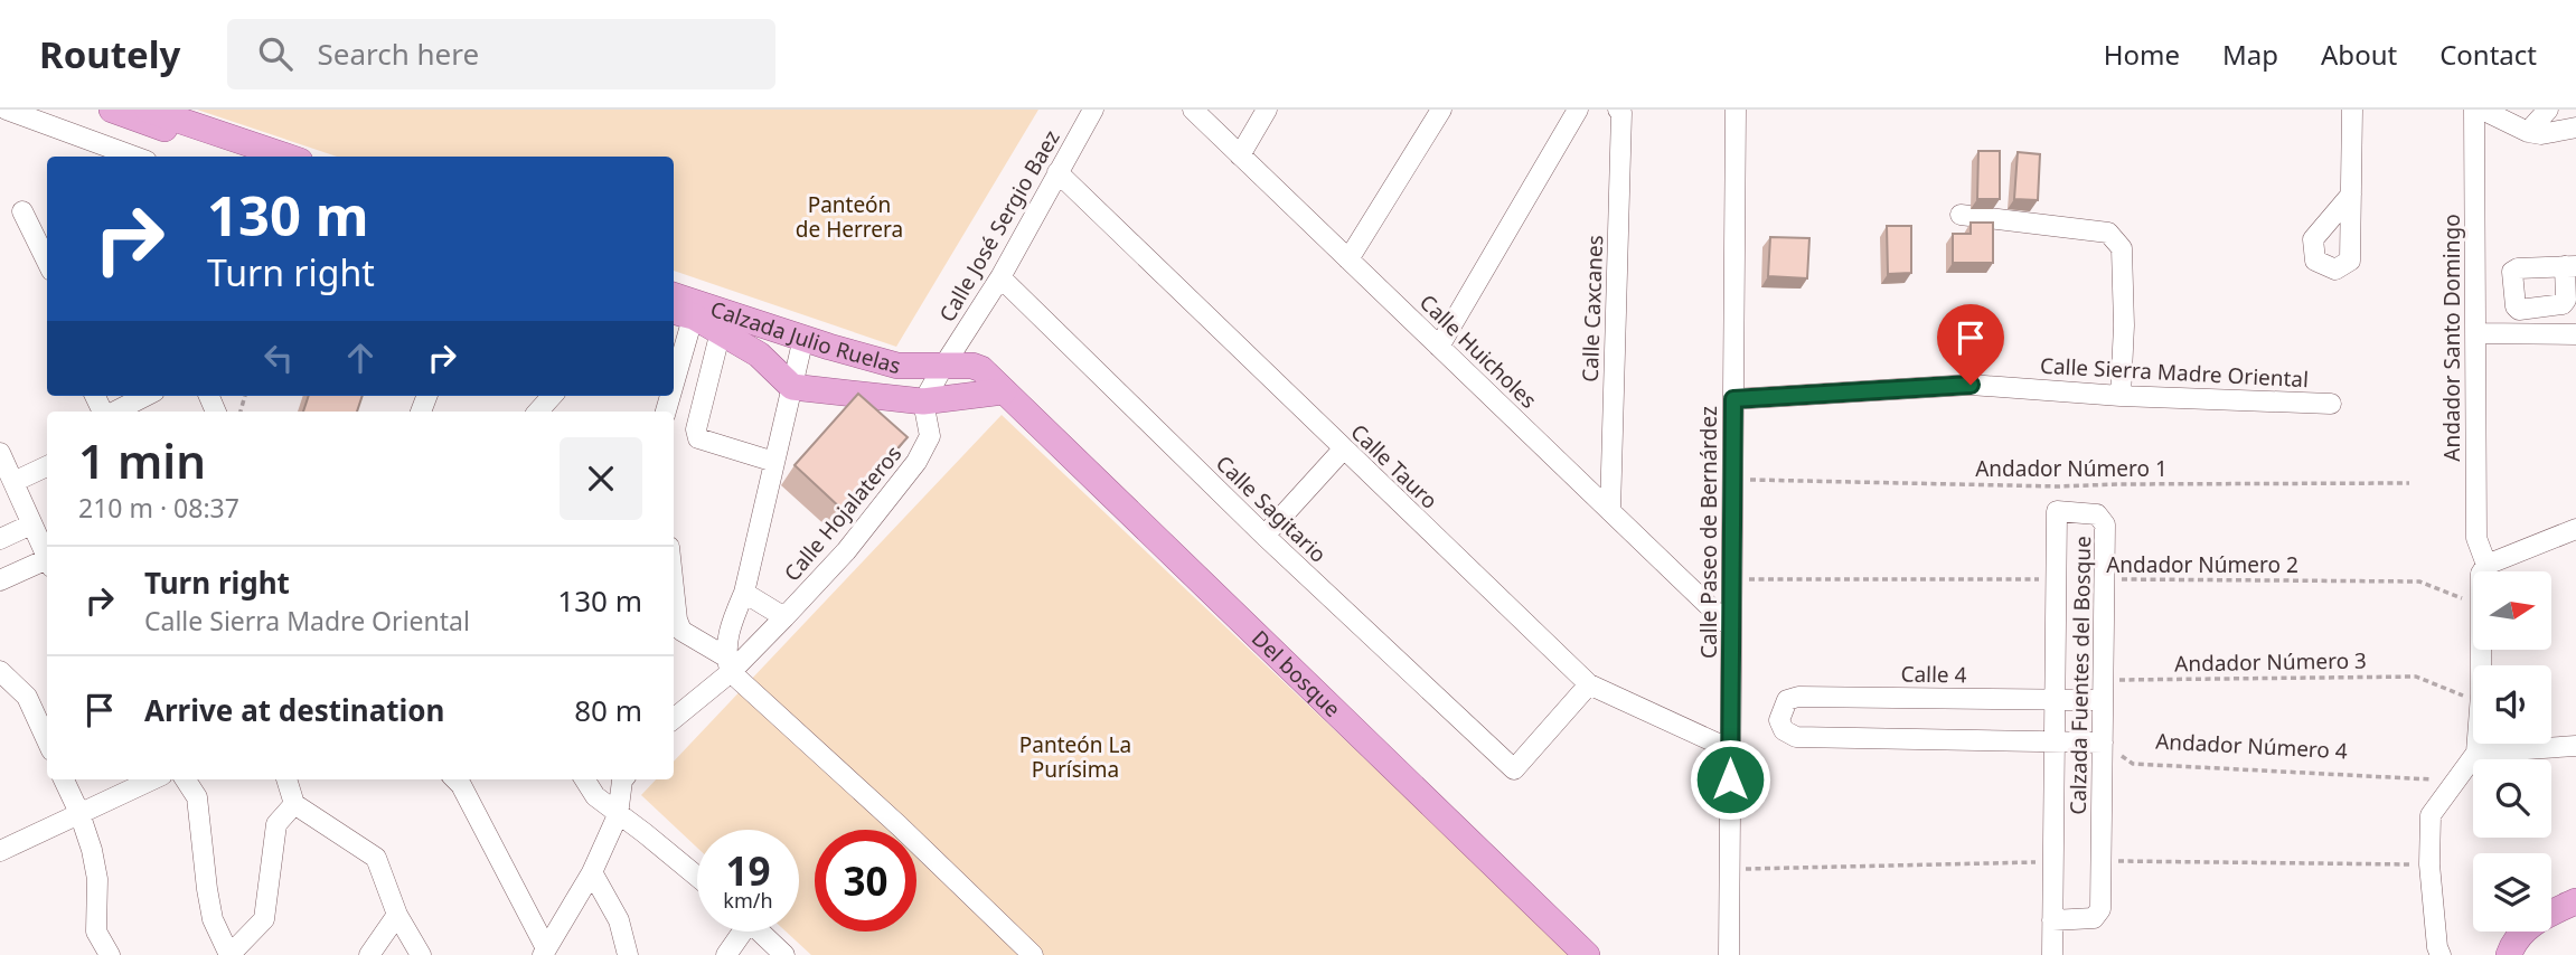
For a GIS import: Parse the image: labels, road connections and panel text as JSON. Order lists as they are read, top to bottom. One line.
{"streets":{"main road":["Calzada Julio Ruelas","Del bosque"],"street":["Calle José Sergio Baez","Calle Caxcanes","Andador Santo Domingo","Calle Huicholes","Calle Sierra Madre Oriental","Calle Tauro","Calle Sagitario","Calle Hojalateros","Calle Paseo de Bernárdez","Calle 4","Calzada Fuentes del Bosque"],"path":["Andador Número 1","Andador Número 2","Andador Número 3","Andador Número 4"]},"crossings":[["Calle José Sergio Baez","Calzada Julio Ruelas"],["Calle José Sergio Baez","Calle Tauro"],["Calle José Sergio Baez","Calle Sagitario"],["Calle José Sergio Baez","Del bosque"],["Calle Caxcanes","Calle Huicholes"],["Calzada Julio Ruelas","Calle Hojalateros"],["Calzada Julio Ruelas","Del bosque"],["Calle Huicholes","Calle Paseo de Bernárdez"],["Calle Sierra Madre Oriental","Calle Paseo de Bernárdez"],["Calle Tauro","Calle Sagitario"],["Calle Tauro","Calle Paseo de Bernárdez"],["Andador Número 1","Calle Paseo de Bernárdez"],["Andador Número 2","Calzada Fuentes del Bosque"],["Andador Número 3","Calle 4"],["Andador Número 3","Calzada Fuentes del Bosque"],["Calle 4","Calzada Fuentes del Bosque"],["Calzada Fuentes del Bosque","Andador Número 4"]],"parks":["Panteón de Herrera","Panteón La Purísima"],"north":"right","page":{"header":"Routely","search":"Search here","nav":["Home","Map","About","Contact"],"turn":["130 m","Turn right"],"heading":["1 min","210 m · 08:37"],"list":[{"name":"Turn right","note":"Calle Sierra Madre Oriental","value":"130 m"},{"name":"Arrive at destination","value":"80 m"}],"speed":"19 km/h","limit":"30"}}
